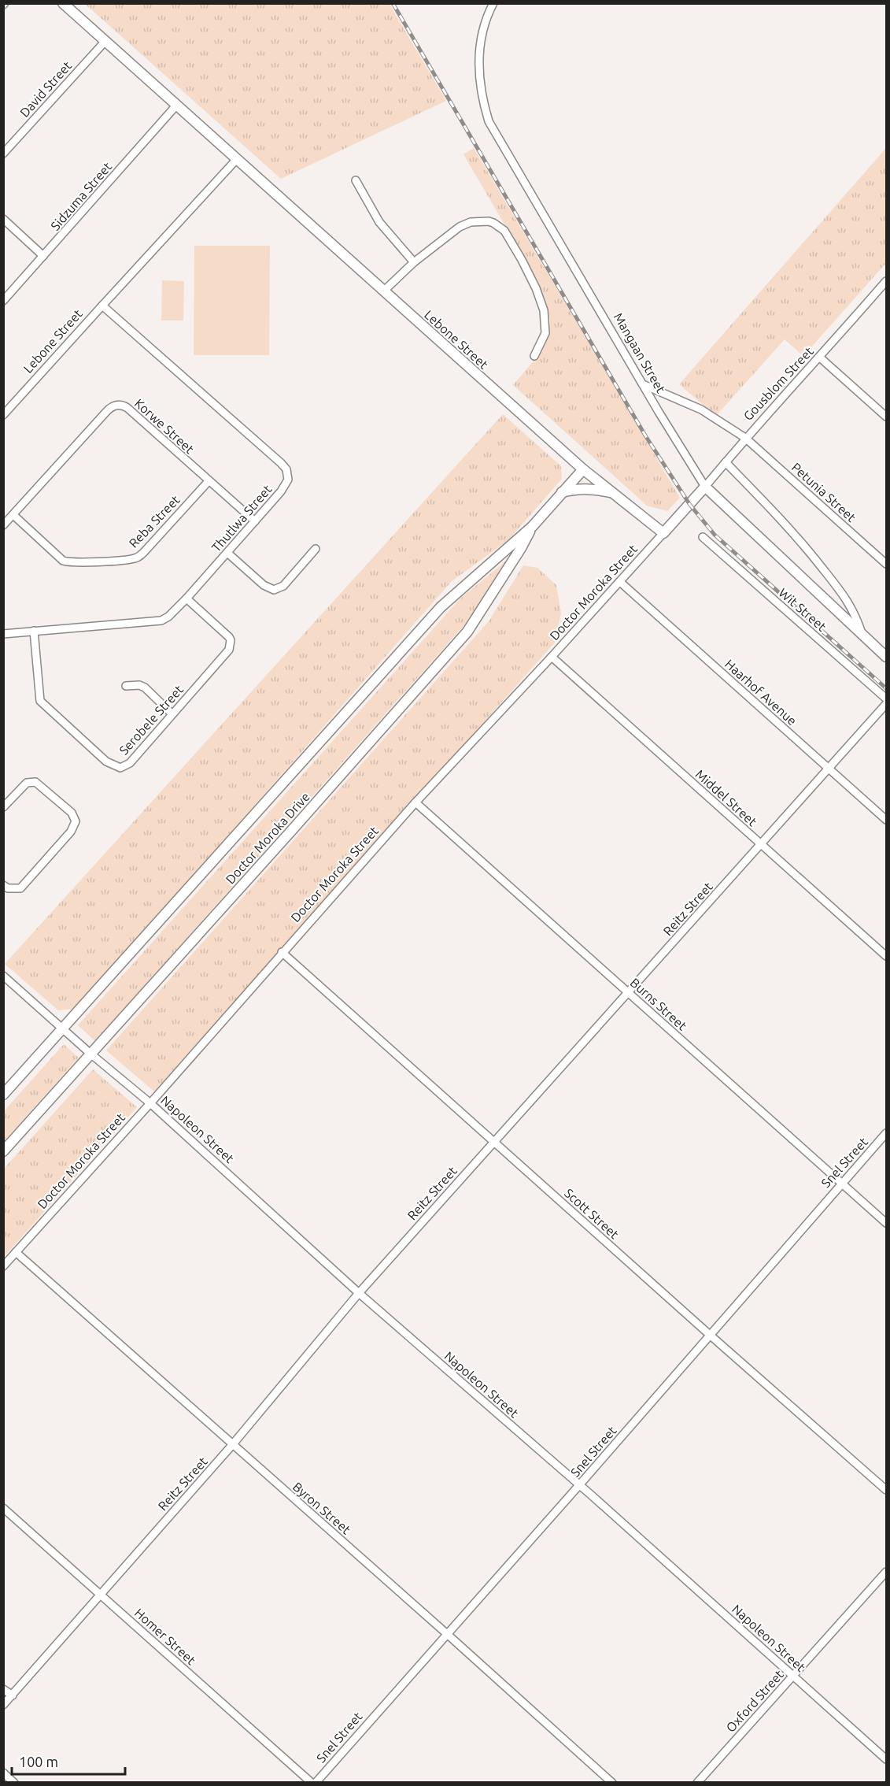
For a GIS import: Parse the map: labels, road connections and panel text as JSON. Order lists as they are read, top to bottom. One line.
{"streets":{"street":["David Street","Sidzuma Street","Lebone Street","Mangaan Street","Gousblom Street","Korwe Street","Petunia Street","Thutlwa Street","Reba Street","Doctor Moroka Street","Wit Street","Haarhof Avenue","Serobele Street","Middel Street","Doctor Moroka Drive","Reitz Street","Burns Street","Napoleon Street","Snel Street","Scott Street","Byron Street","Homer Street","Oxford Street"]},"crossings":[["David Street","Lebone Street"],["Sidzuma Street","Lebone Street"],["Lebone Street","Thutlwa Street"],["Lebone Street","Doctor Moroka Street"],["Lebone Street","Doctor Moroka Drive"],["Mangaan Street","Gousblom Street"],["Mangaan Street","Petunia Street"],["Gousblom Street","Petunia Street"],["Gousblom Street","Doctor Moroka Street"],["Korwe Street","Thutlwa Street"],["Korwe Street","Reba Street"],["Thutlwa Street","Serobele Street"],["Doctor Moroka Street","Haarhof Avenue"],["Doctor Moroka Street","Middel Street"],["Doctor Moroka Street","Burns Street"],["Doctor Moroka Street","Napoleon Street"],["Doctor Moroka Street","Scott Street"],["Doctor Moroka Street","Byron Street"],["Haarhof Avenue","Reitz Street"],["Middel Street","Reitz Street"],["Doctor Moroka Drive","Napoleon Street"],["Reitz Street","Burns Street"],["Reitz Street","Napoleon Street"],["Reitz Street","Scott Street"],["Reitz Street","Byron Street"],["Reitz Street","Homer Street"],["Burns Street","Snel Street"],["Napoleon Street","Snel Street"],["Napoleon Street","Oxford Street"],["Snel Street","Scott Street"],["Snel Street","Byron Street"]],"scale_bar":"100 m"}
